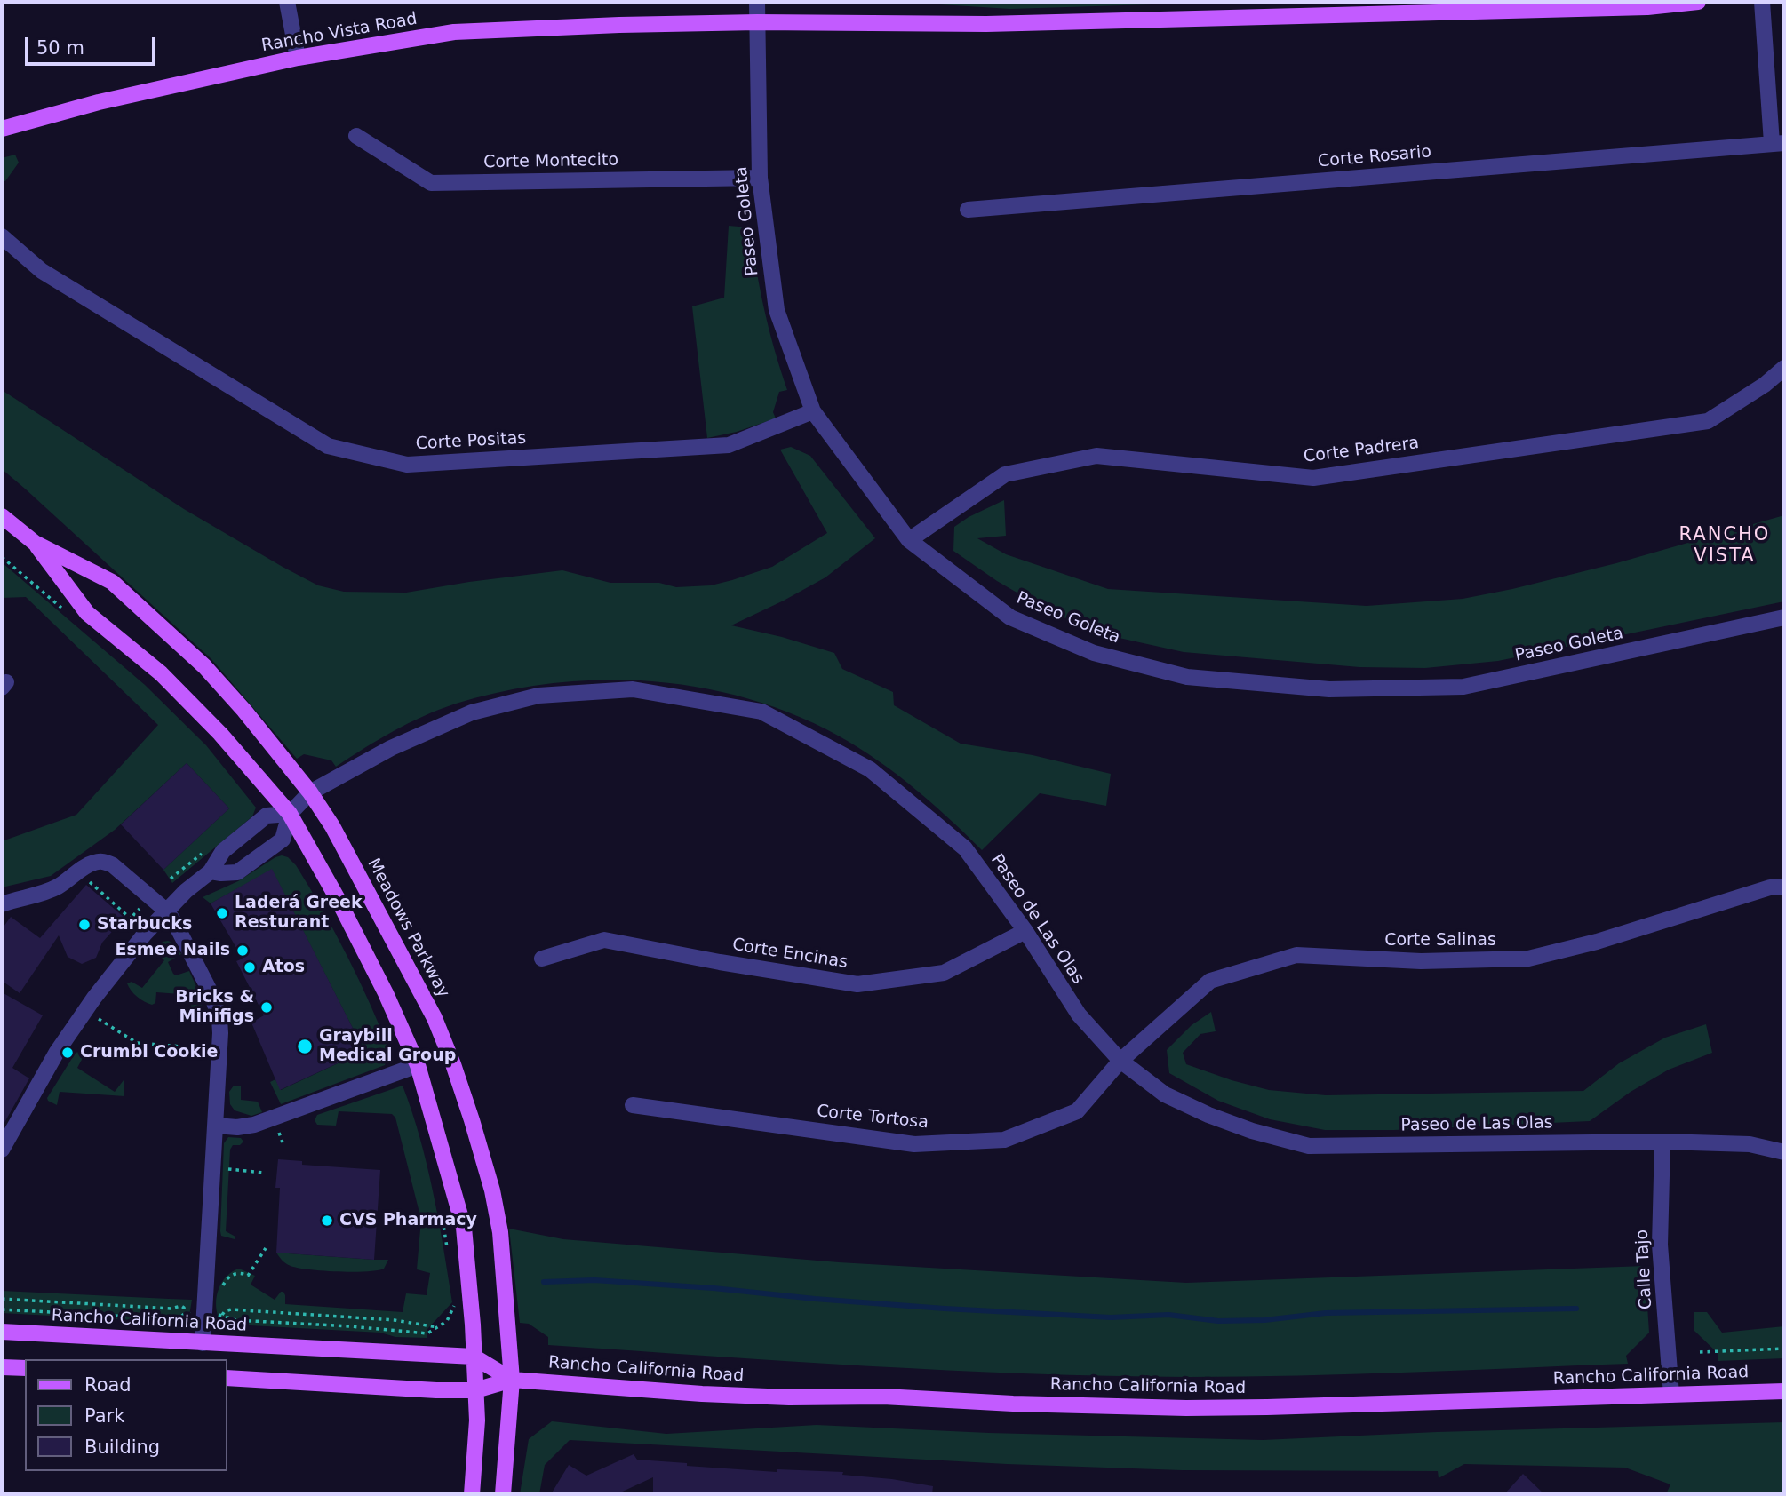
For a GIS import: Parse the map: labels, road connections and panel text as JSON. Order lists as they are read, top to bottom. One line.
{"streets":{"main road":["Rancho Vista Road","Meadows Parkway","Rancho California Road"],"street":["Corte Rosario","Corte Montecito","Paseo Goleta","Corte Positas","Corte Padrera","Paseo de Las Olas","Corte Salinas","Corte Encinas","Corte Tortosa","Calle Tajo"]},"crossings":[["Rancho Vista Road","Paseo Goleta"],["Corte Montecito","Paseo Goleta"],["Paseo Goleta","Corte Positas"],["Paseo Goleta","Corte Padrera"],["Paseo de Las Olas","Meadows Parkway"],["Paseo de Las Olas","Corte Salinas"],["Paseo de Las Olas","Corte Encinas"],["Paseo de Las Olas","Corte Tortosa"],["Paseo de Las Olas","Calle Tajo"],["Meadows Parkway","Rancho California Road"],["Corte Salinas","Corte Tortosa"],["Calle Tajo","Rancho California Road"]],"districts":["RANCHO VISTA"],"places":["Laderá Greek Resturant","Starbucks","Esmee Nails","Atos","Bricks & Minifigs","Graybill Medical Group","Crumbl Cookie","CVS Pharmacy"],"legend":["Road","Park","Building"],"scale_bar":"50 m"}
